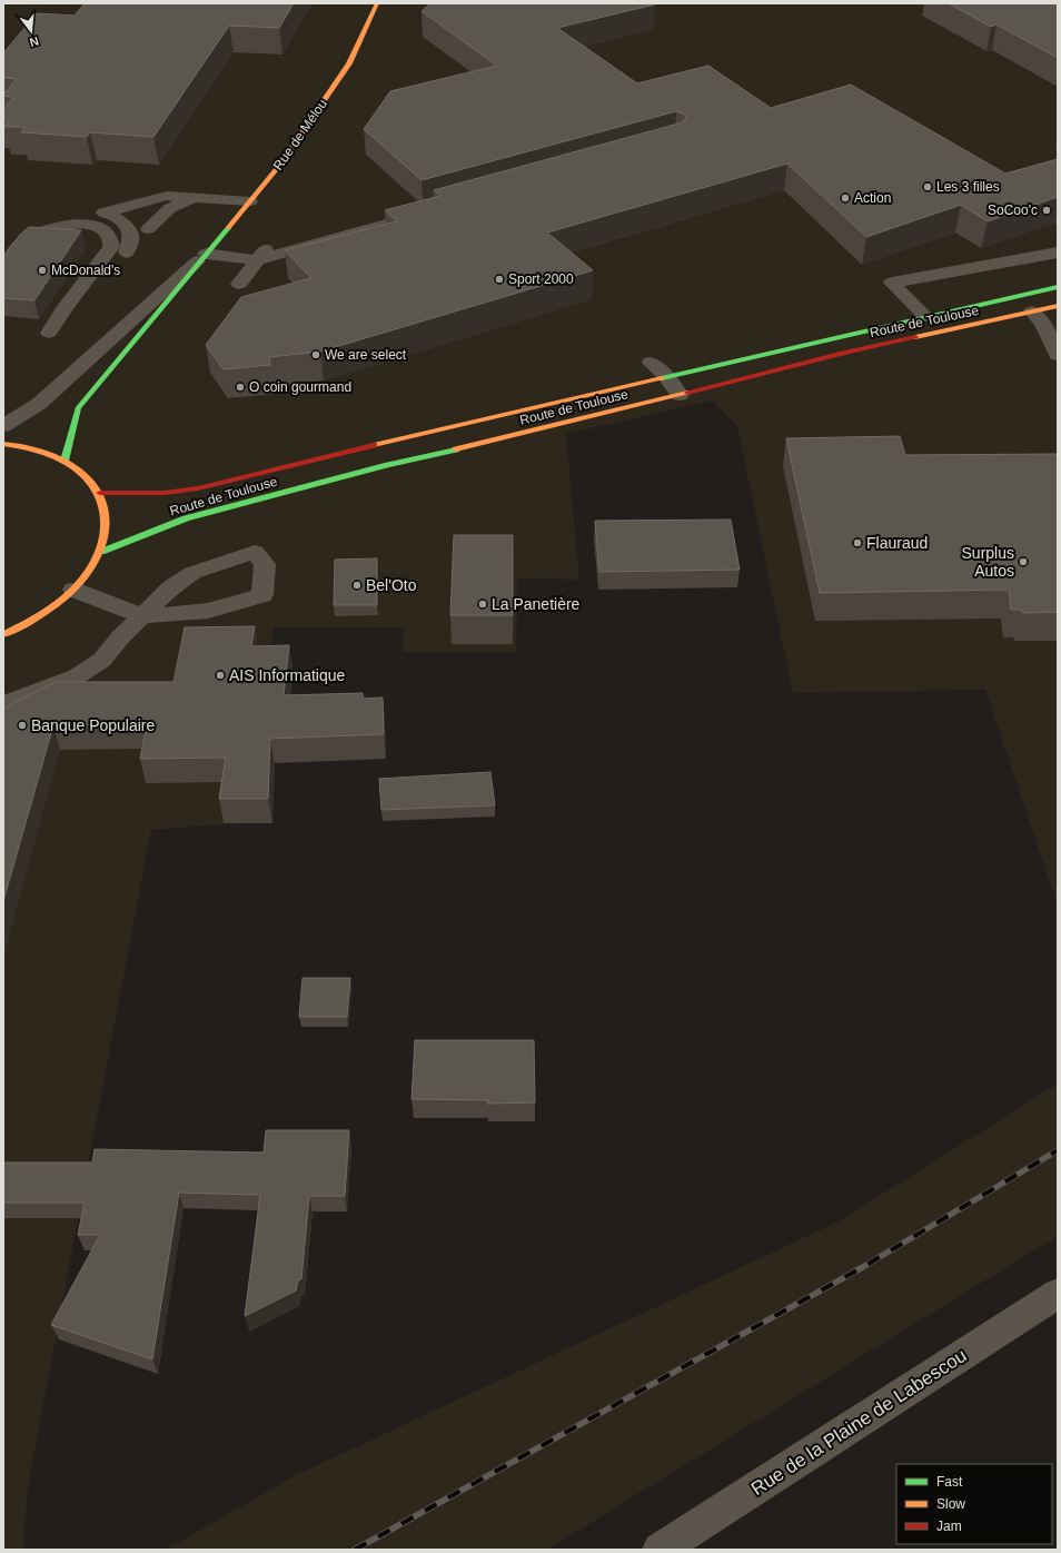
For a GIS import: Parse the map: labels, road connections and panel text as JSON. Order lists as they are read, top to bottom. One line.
{"streets":{"main road":["Rue de Mélou","Route de Toulouse"],"street":["Rue de la Plaine de Labescou"]},"places":["Les 3 filles","Action","SoCoo'c","McDonald's","Sport 2000","We are select","O coin gourmand","Flauraud","Surplus Autos","Bel'Oto","La Panetière","AIS Informatique","Banque Populaire"],"legend":["Fast","Slow","Jam"],"north":"bottom"}
